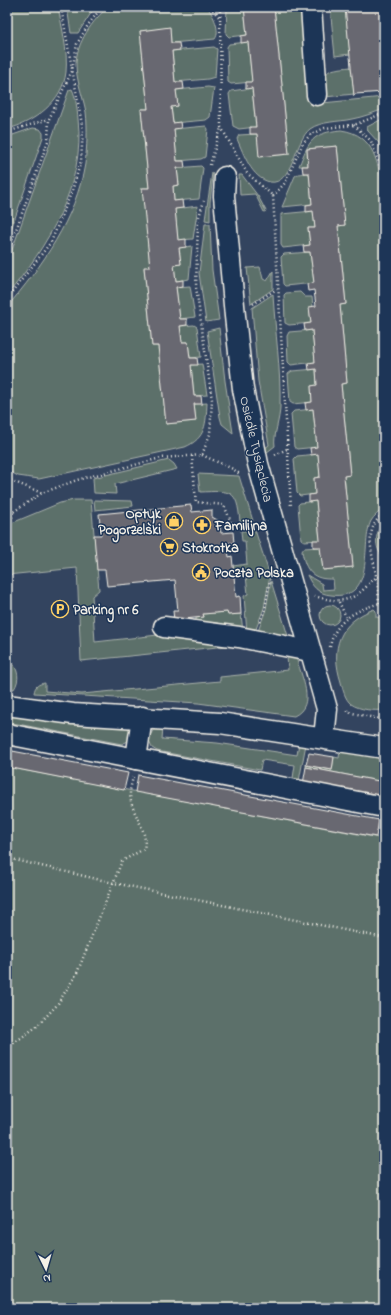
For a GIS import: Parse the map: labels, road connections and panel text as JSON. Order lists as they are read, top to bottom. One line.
{"streets":{"street":["Osiedle Tysiąclecia"]},"places":{"shop":["Optyk Pogorzelski"],"pharmacy":["Familijna"],"supermarket":["Stokrotka"],"public building":["Poczta Polska"],"parking":["Parking nr 6"]},"north":"bottom"}
